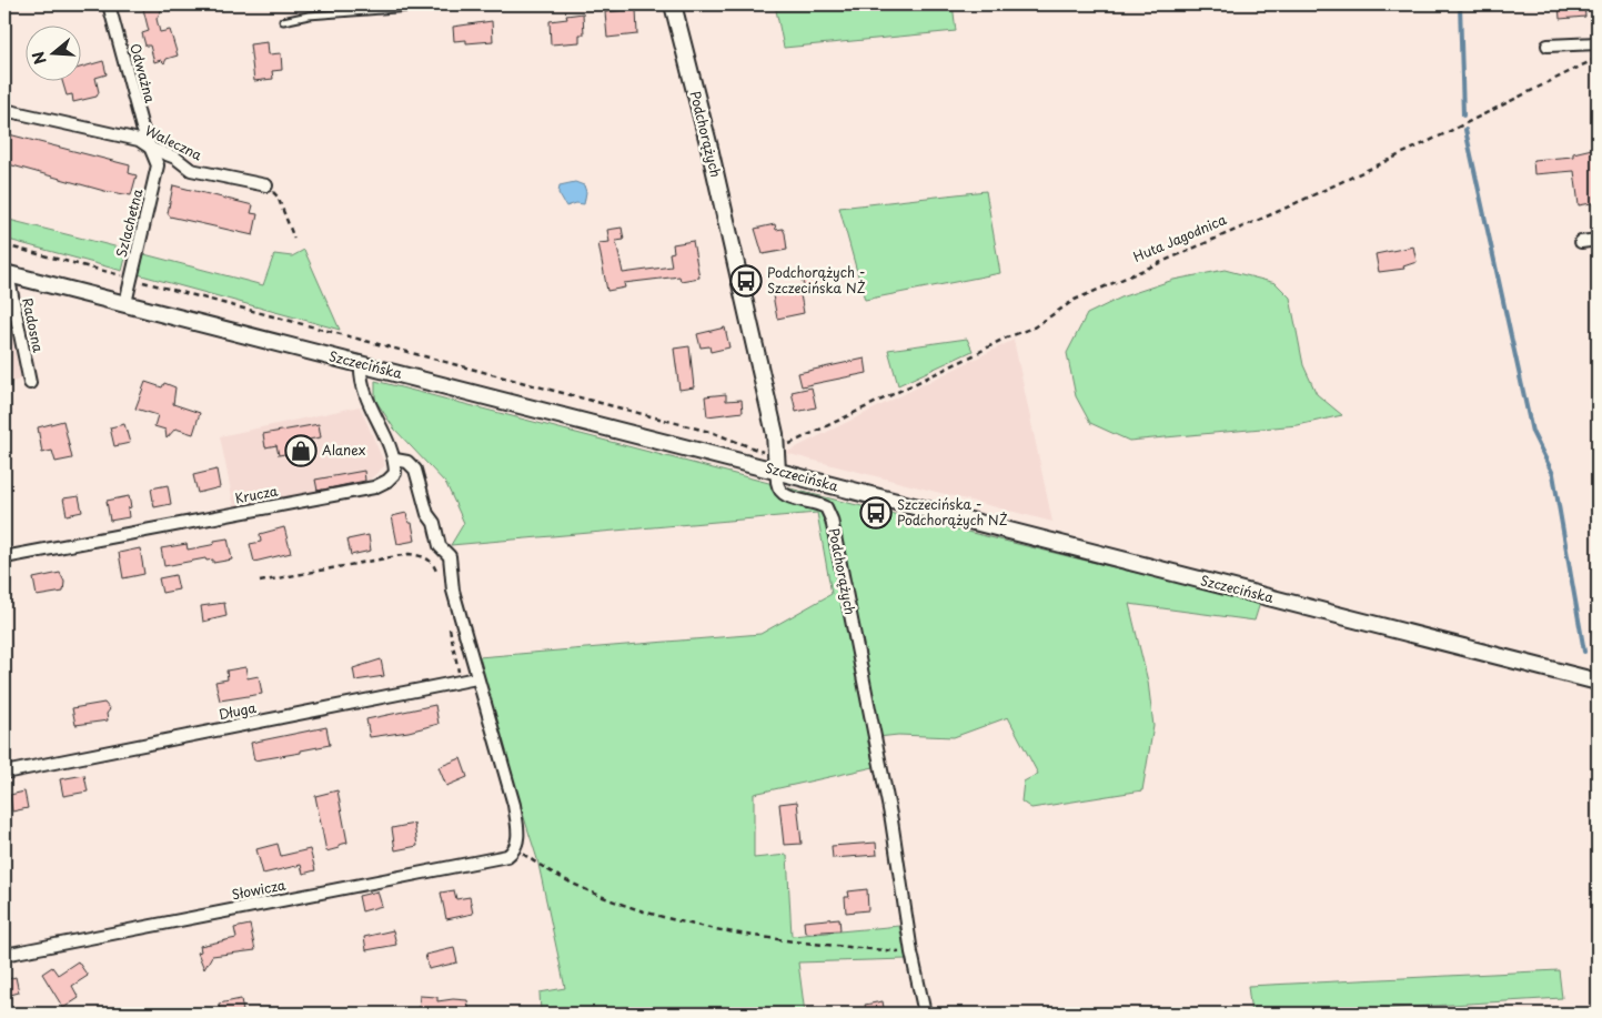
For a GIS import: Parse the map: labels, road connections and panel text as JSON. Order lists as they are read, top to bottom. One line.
{"streets":{"main road":["Podchorążych","Szczecińska"],"street":["Odważna","Waleczna","Szlachetna","Radosna","Krucza","Długa","Słowicza"],"path":["Huta Jagodnica"]},"crossings":[["Odważna","Waleczna"],["Odważna","Szlachetna"],["Podchorążych","Huta Jagodnica"],["Podchorążych","Szczecińska"],["Waleczna","Szlachetna"],["Szlachetna","Szczecińska"],["Huta Jagodnica","Szczecińska"],["Radosna","Szczecińska"]],"places":{"bus stop":["Podchorążych - Szczecińska NŻ","Szczecińska - Podchorążych NŻ"],"shop":["Alanex"]},"north":"left"}
